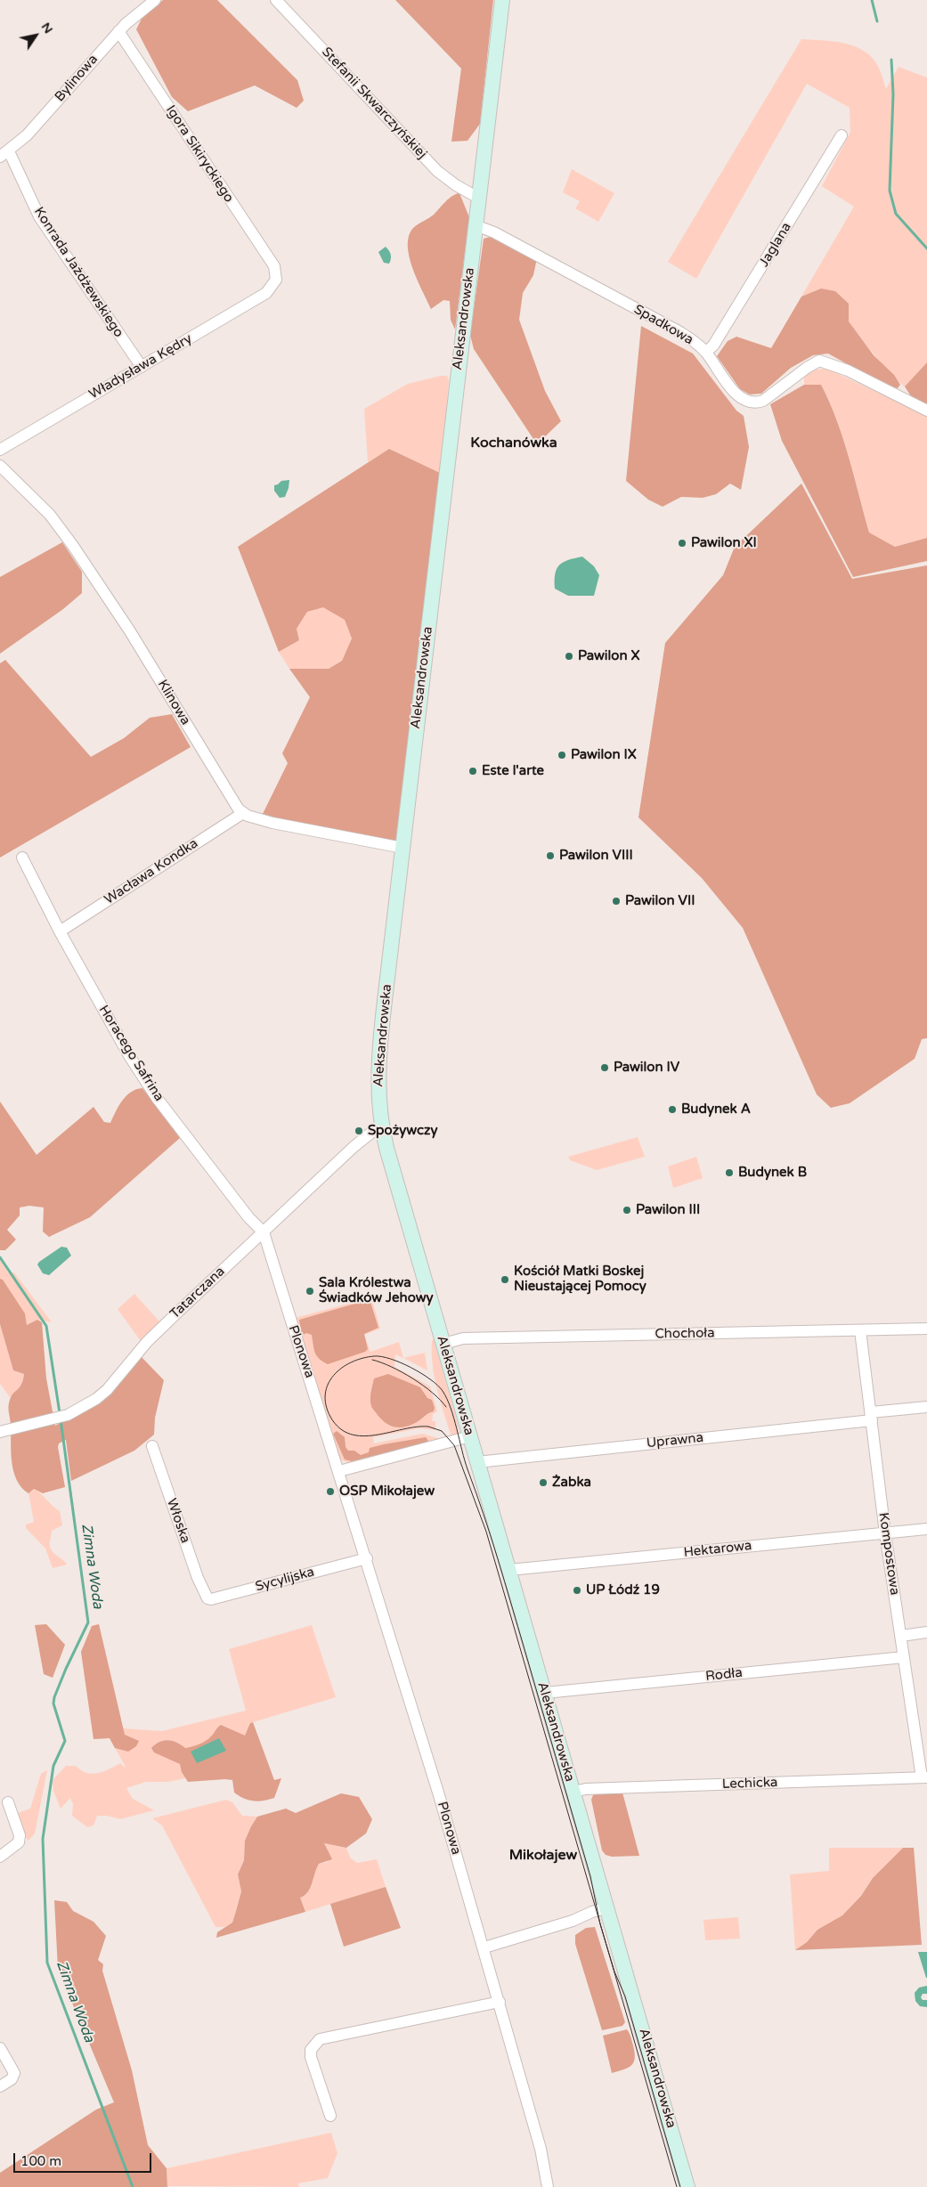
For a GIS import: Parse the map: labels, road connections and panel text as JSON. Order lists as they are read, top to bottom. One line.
{"streets":{"main road":["Aleksandrowska"],"street":["Bylinowa","Stefanii Skwarczyńskiej","Igora Sikiryckiego","Jaglana","Konrada Jażdżewskiego","Spadkowa","Władysława Kędry","Klinowa","Wacława Kondka","Horacego Safrina","Tatarczana","Chochoła","Plonowa","Uprawna","Włoska","Hektarowa","Kompostowa","Sycylijska","Rodła","Lechicka"]},"crossings":[["Bylinowa","Igora Sikiryckiego"],["Bylinowa","Konrada Jażdżewskiego"],["Stefanii Skwarczyńskiej","Aleksandrowska"],["Igora Sikiryckiego","Władysława Kędry"],["Jaglana","Spadkowa"],["Konrada Jażdżewskiego","Władysława Kędry"],["Aleksandrowska","Spadkowa"],["Aleksandrowska","Tatarczana"],["Aleksandrowska","Chochoła"],["Aleksandrowska","Uprawna"],["Aleksandrowska","Hektarowa"],["Aleksandrowska","Rodła"],["Aleksandrowska","Lechicka"],["Klinowa","Wacława Kondka"],["Wacława Kondka","Horacego Safrina"],["Horacego Safrina","Tatarczana"],["Horacego Safrina","Plonowa"],["Tatarczana","Plonowa"],["Chochoła","Kompostowa"],["Plonowa","Sycylijska"],["Uprawna","Kompostowa"],["Włoska","Sycylijska"],["Hektarowa","Kompostowa"],["Kompostowa","Rodła"],["Kompostowa","Lechicka"]],"districts":["Kochanówka","Mikołajew"],"water":["Zimna Woda"],"places":["Pawilon XI","Pawilon X","Pawilon IX","Este l'arte","Pawilon VIII","Pawilon VII","Pawilon IV","Budynek A","Spożywczy","Budynek B","Pawilon III","Kościół Matki Boskej Nieustającej Pomocy","Sala Królestwa Świadków Jehowy","Żabka","OSP Mikołajew","UP Łódź 19"],"scale_bar":"100 m","north":"top right"}
